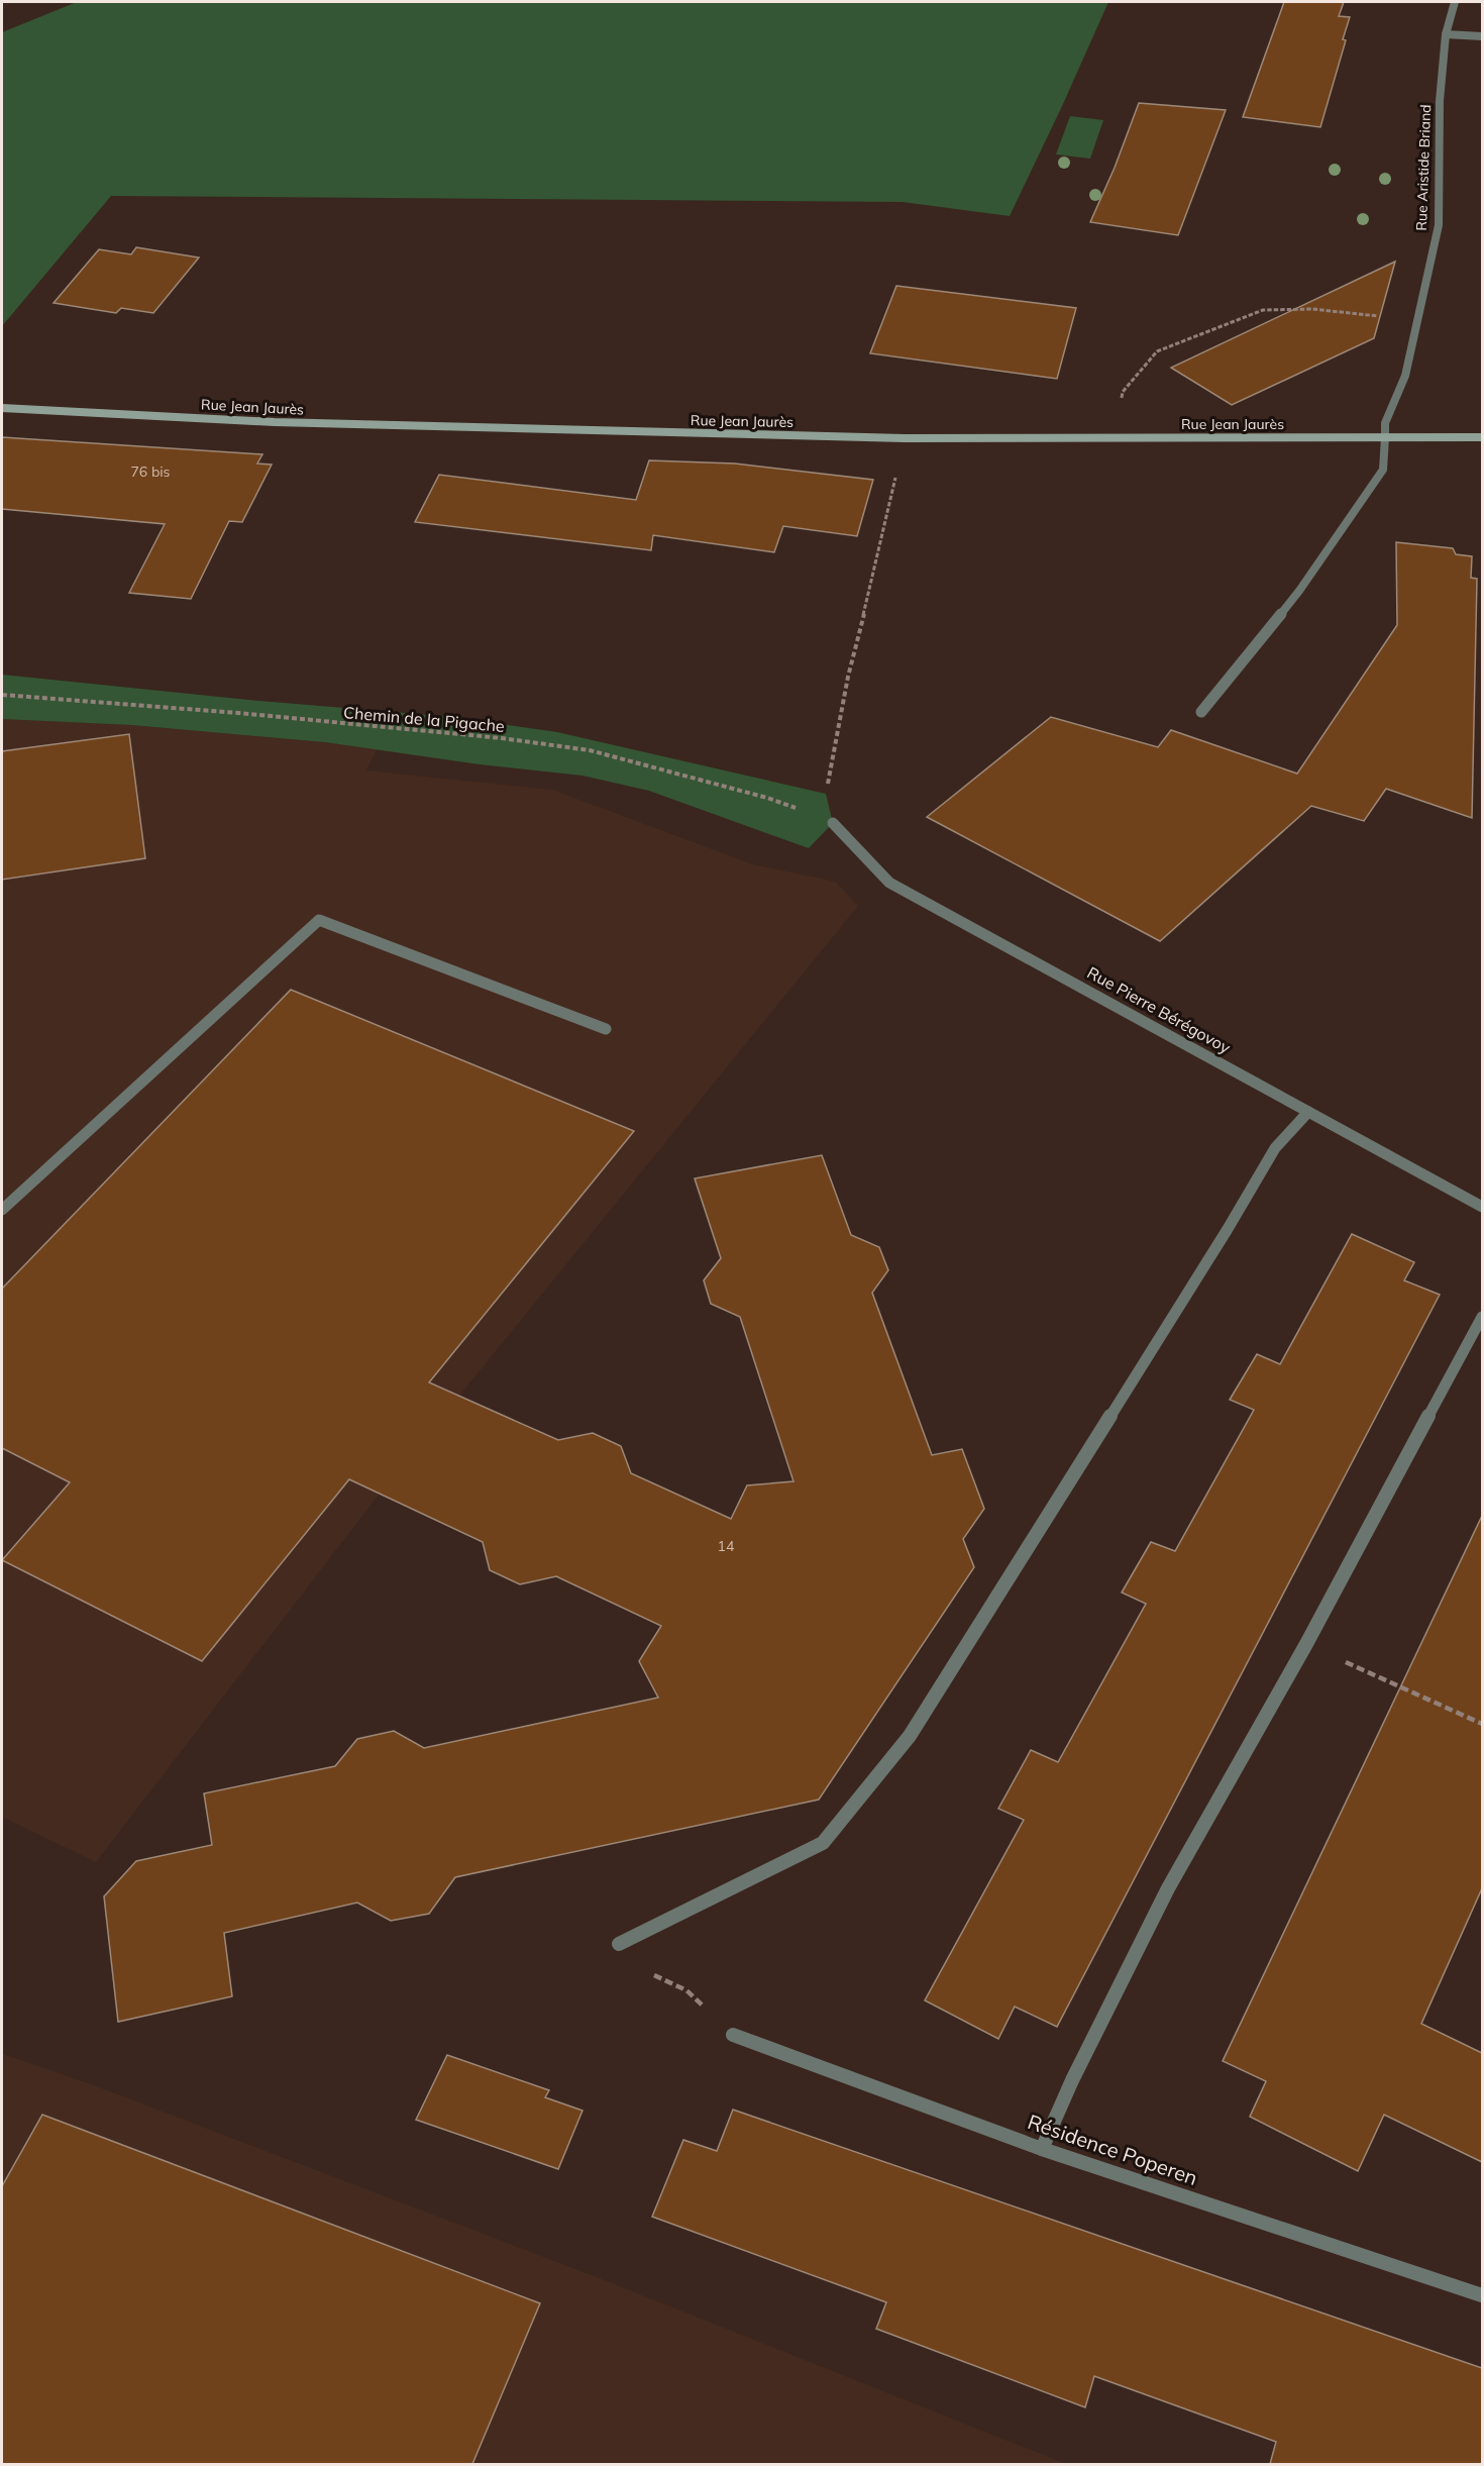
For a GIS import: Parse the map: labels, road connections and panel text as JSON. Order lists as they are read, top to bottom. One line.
{"streets":{"main road":["Rue Jean Jaurès"],"street":["Rue Aristide Briand","Rue Pierre Bérégovoy","Résidence Poperen"],"path":["Chemin de la Pigache"]},"crossings":[["Rue Aristide Briand","Rue Jean Jaurès"],["Chemin de la Pigache","Rue Pierre Bérégovoy"]],"house_numbers":["76 bis","14"]}
